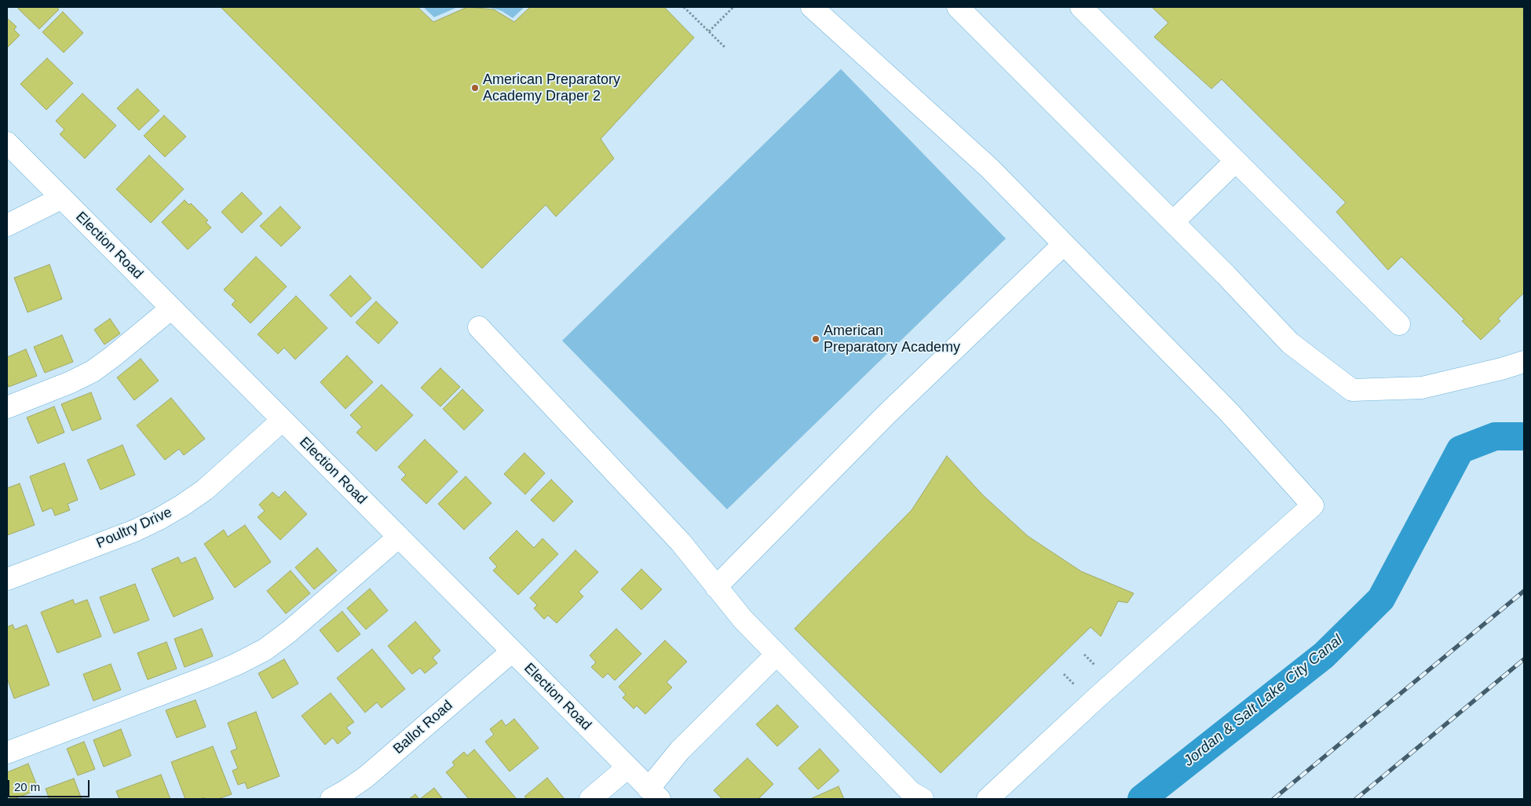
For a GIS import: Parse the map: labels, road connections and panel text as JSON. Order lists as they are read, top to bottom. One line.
{"streets":{"street":["Election Road","Poultry Drive","Ballot Road"]},"crossings":[["Election Road","Poultry Drive"],["Election Road","Ballot Road"]],"water":["Jordan & Salt Lake City Canal"],"places":["American Preparatory Academy Draper 2","American Preparatory Academy"],"scale_bar":"20 m"}
